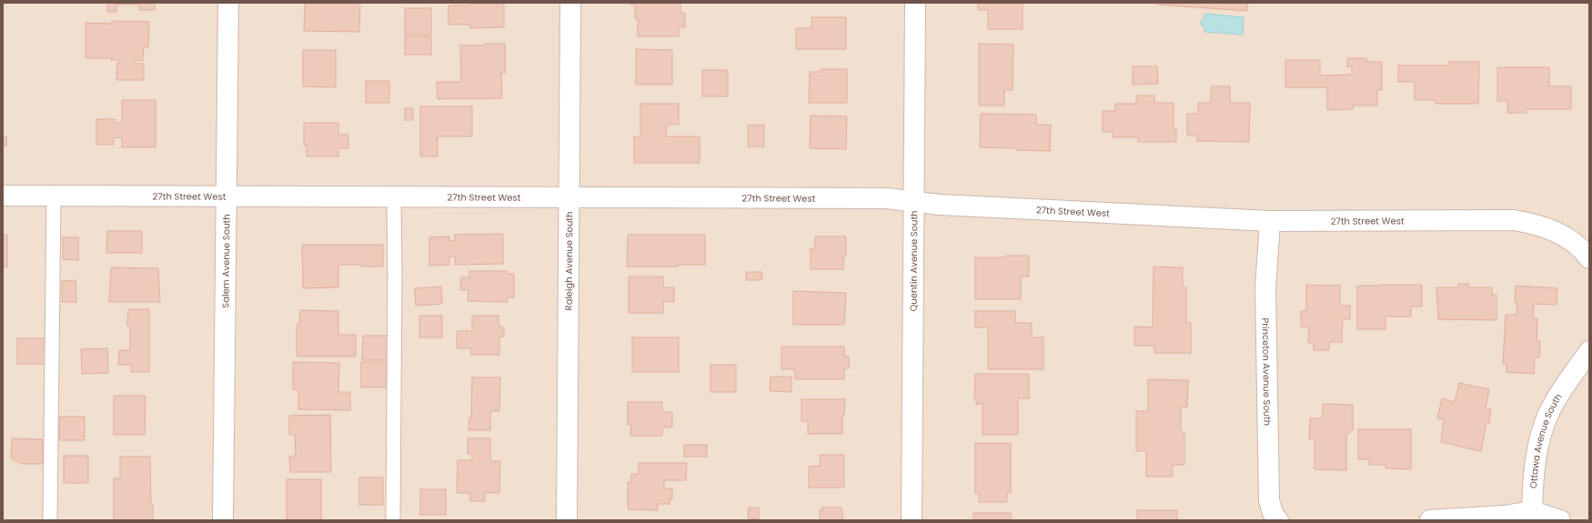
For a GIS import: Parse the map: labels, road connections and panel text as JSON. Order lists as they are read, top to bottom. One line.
{"streets":{"street":["27th Street West","Raleigh Avenue South","Salem Avenue South","Quentin Avenue South","Princeton Avenue South","Ottawa Avenue South"]},"crossings":[["27th Street West","Raleigh Avenue South"],["27th Street West","Salem Avenue South"],["27th Street West","Quentin Avenue South"],["27th Street West","Princeton Avenue South"]]}
